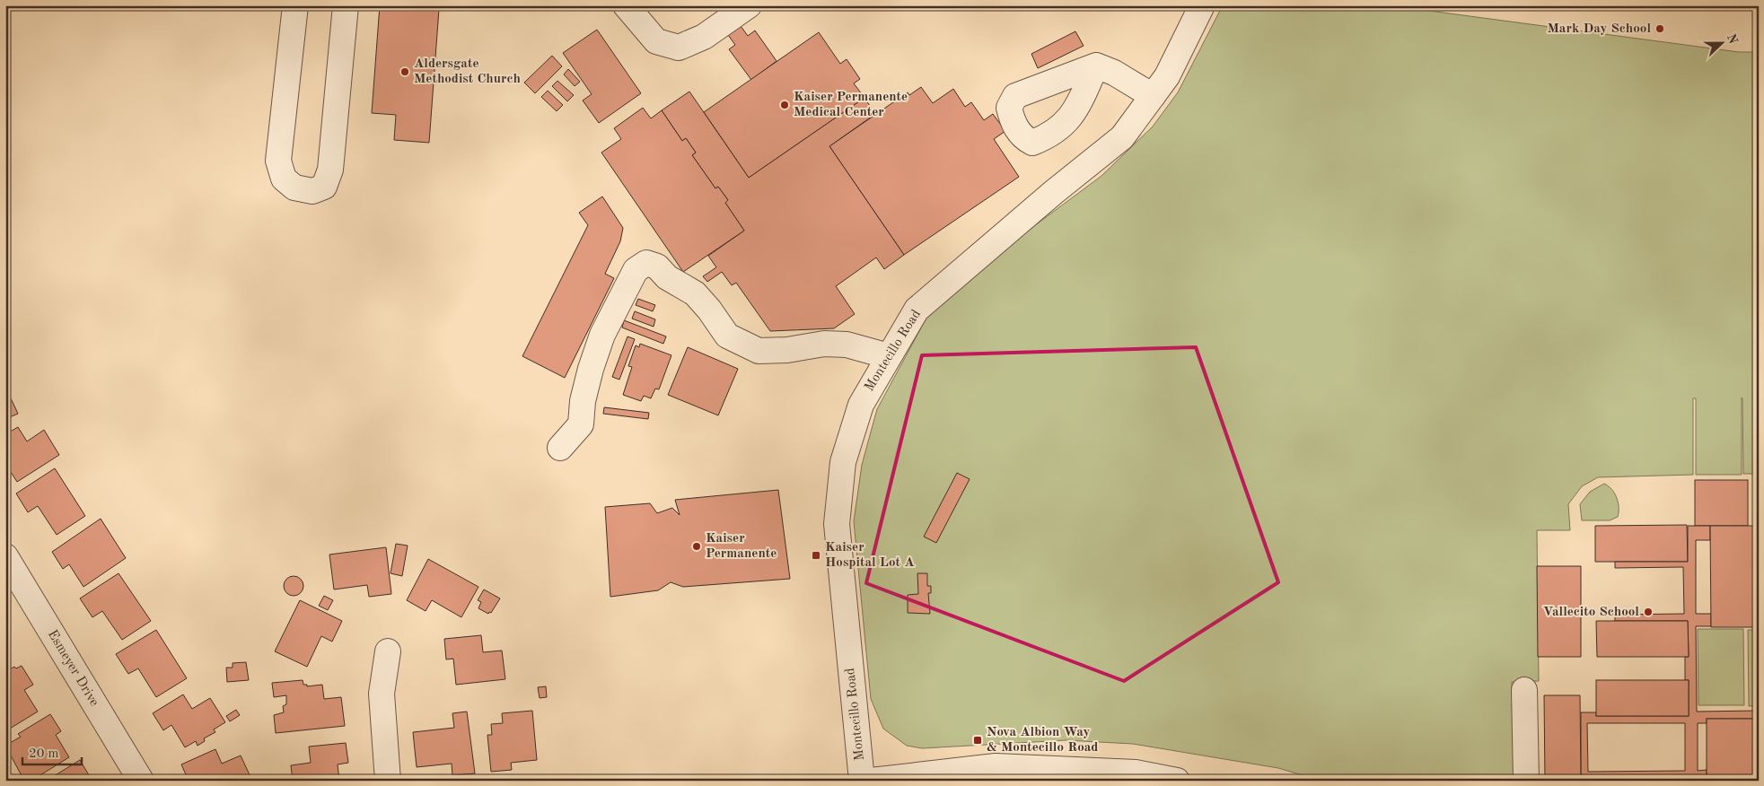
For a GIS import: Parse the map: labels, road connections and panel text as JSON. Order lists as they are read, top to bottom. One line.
{"streets":{"street":["Montecillo Road","Esmeyer Drive"]},"places":{"other":["Mark Day School","Aldersgate Methodist Church","Kaiser Permanente Medical Center","Kaiser Permanente","Vallecito School"],"transit":["Kaiser Hospital Lot A","Nova Albion Way & Montecillo Road"]},"scale_bar":"20 m","north":"right"}
